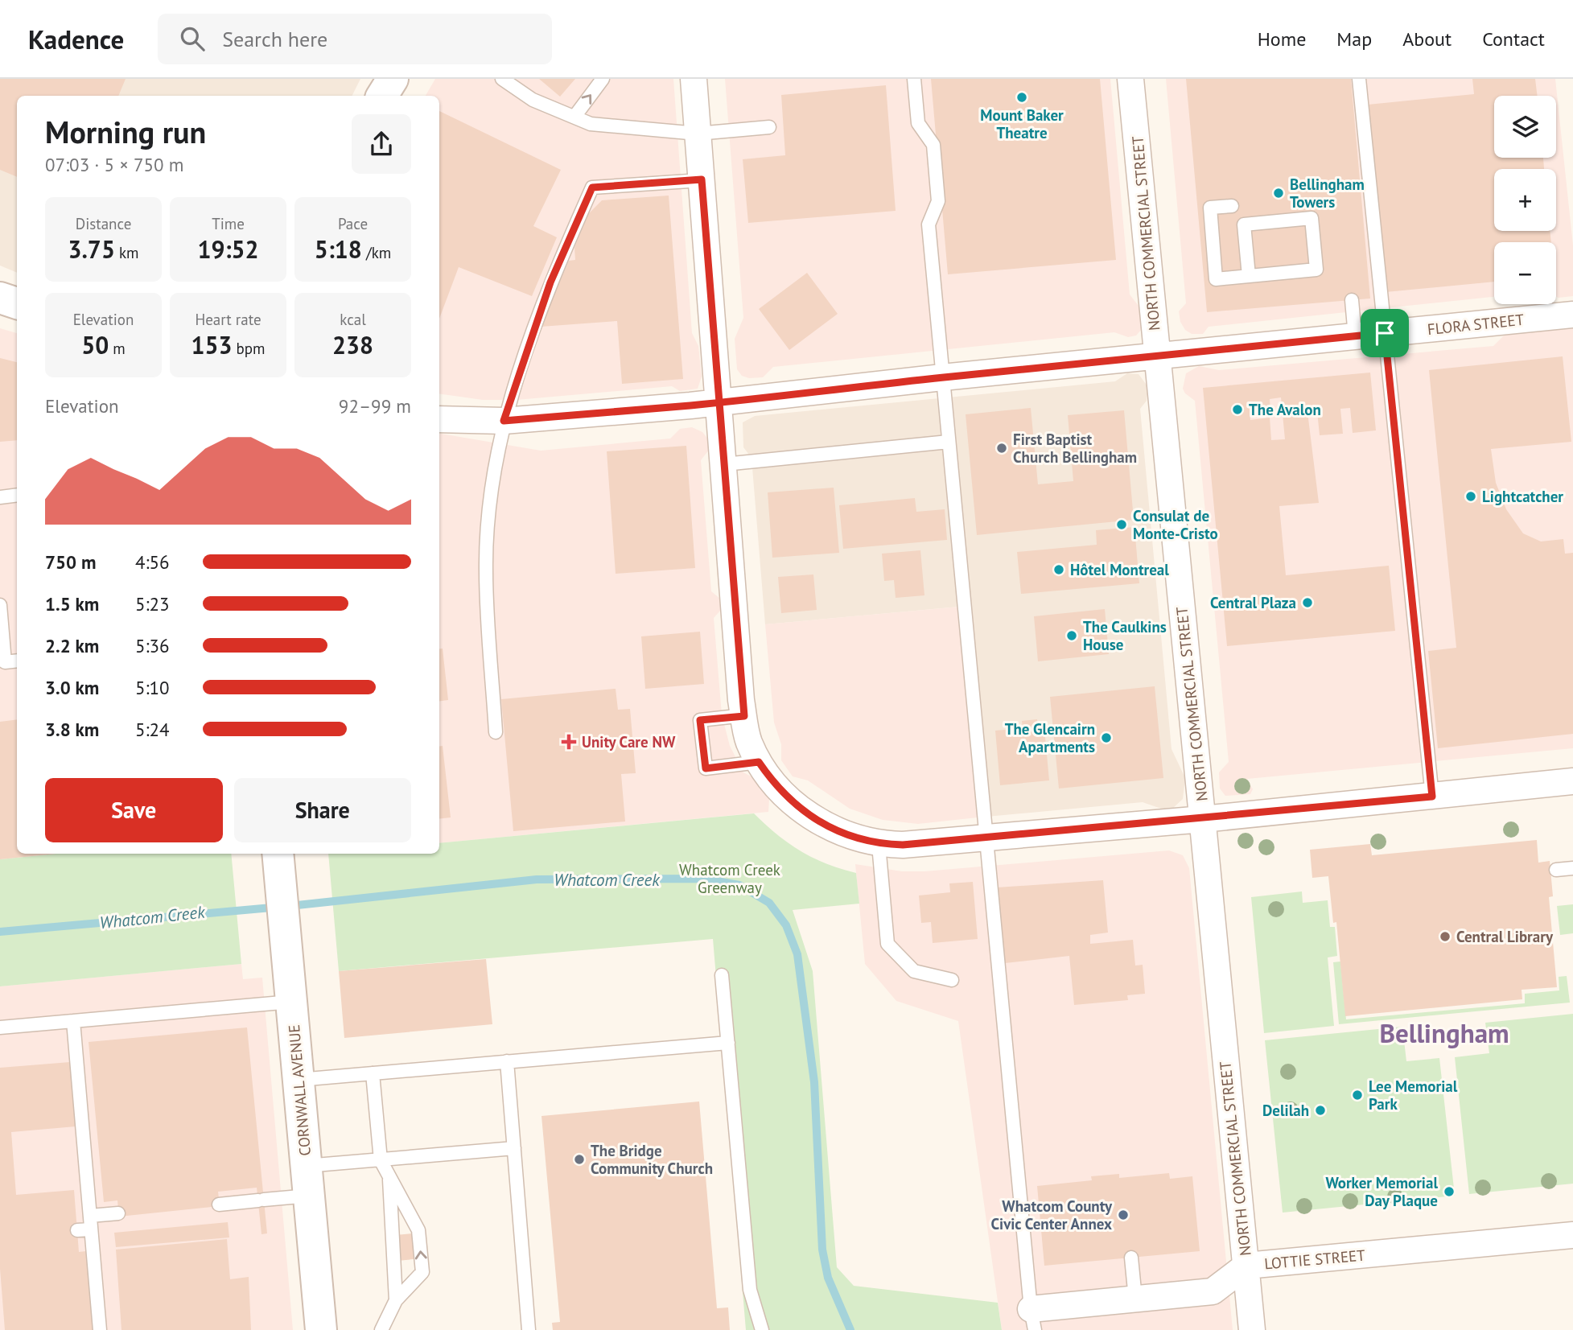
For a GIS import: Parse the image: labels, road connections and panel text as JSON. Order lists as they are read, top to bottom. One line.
{"streets":{"street":["NORTH COMMERCIAL STREET","FLORA STREET","CORNWALL AVENUE","LOTTIE STREET"]},"crossings":[["NORTH COMMERCIAL STREET","FLORA STREET"],["NORTH COMMERCIAL STREET","LOTTIE STREET"]],"districts":["Bellingham"],"water":["Whatcom Creek"],"parks":["Whatcom Creek Greenway"],"places":{"other":["Mount Baker Theatre","Bellingham Towers","The Avalon","First Baptist Church Bellingham","Lightcatcher","Consulat de Monte-Cristo","Hôtel Montreal","Central Plaza","The Caulkins House","The Glencairn Apartments","Central Library","Lee Memorial Park","Delilah","The Bridge Community Church","Worker Memorial Day Plaque","Whatcom County Civic Center Annex"],"health":["Unity Care NW"]},"page":{"header":"Kadence","search":"Search here","nav":["Home","Map","About","Contact"],"map_buttons":["+","−"],"heading":["Morning run","07:03 · 5 × 750 m"],"stats":[["Distance","3.75 km"],["Time","19:52"],["Pace","5:18 /km"],["Elevation","50 m"],["Heart rate","153 bpm"],["kcal","238"]],"chart":["Elevation","92–99 m"],"list":[{"name":"750 m","note":"4:56"},{"name":"1.5 km","note":"5:23"},{"name":"2.2 km","note":"5:36"},{"name":"3.0 km","note":"5:10"},{"name":"3.8 km","note":"5:24"}],"buttons":["Save","Share"]}}
